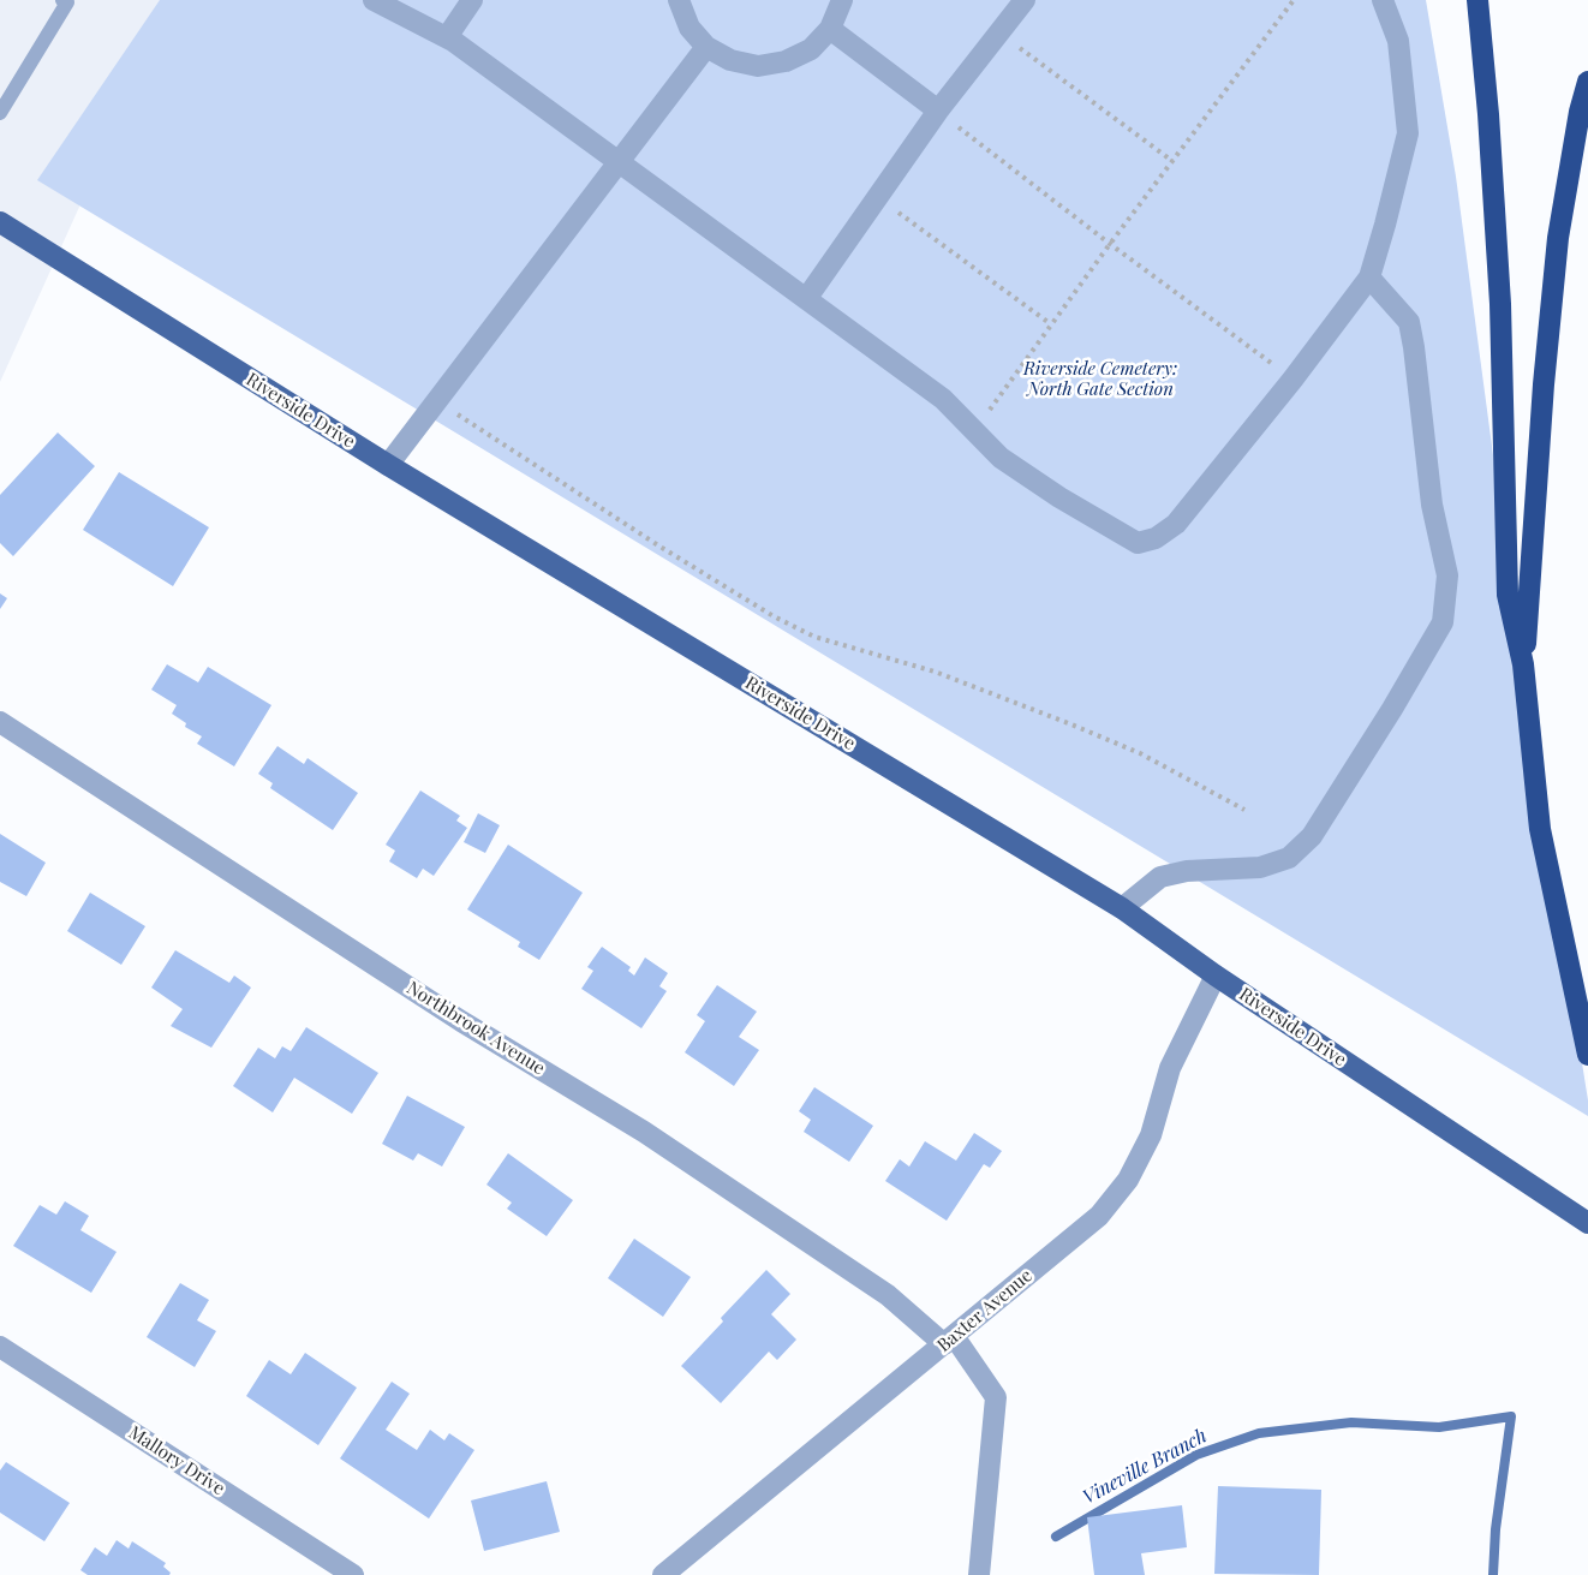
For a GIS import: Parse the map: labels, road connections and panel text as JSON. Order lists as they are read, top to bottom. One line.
{"streets":{"main road":["Riverside Drive"],"street":["Northbrook Avenue","Baxter Avenue","Mallory Drive"]},"crossings":[["Riverside Drive","Baxter Avenue"],["Northbrook Avenue","Baxter Avenue"]],"water":["Vineville Branch"],"parks":["Riverside Cemetery: North Gate Section"]}
